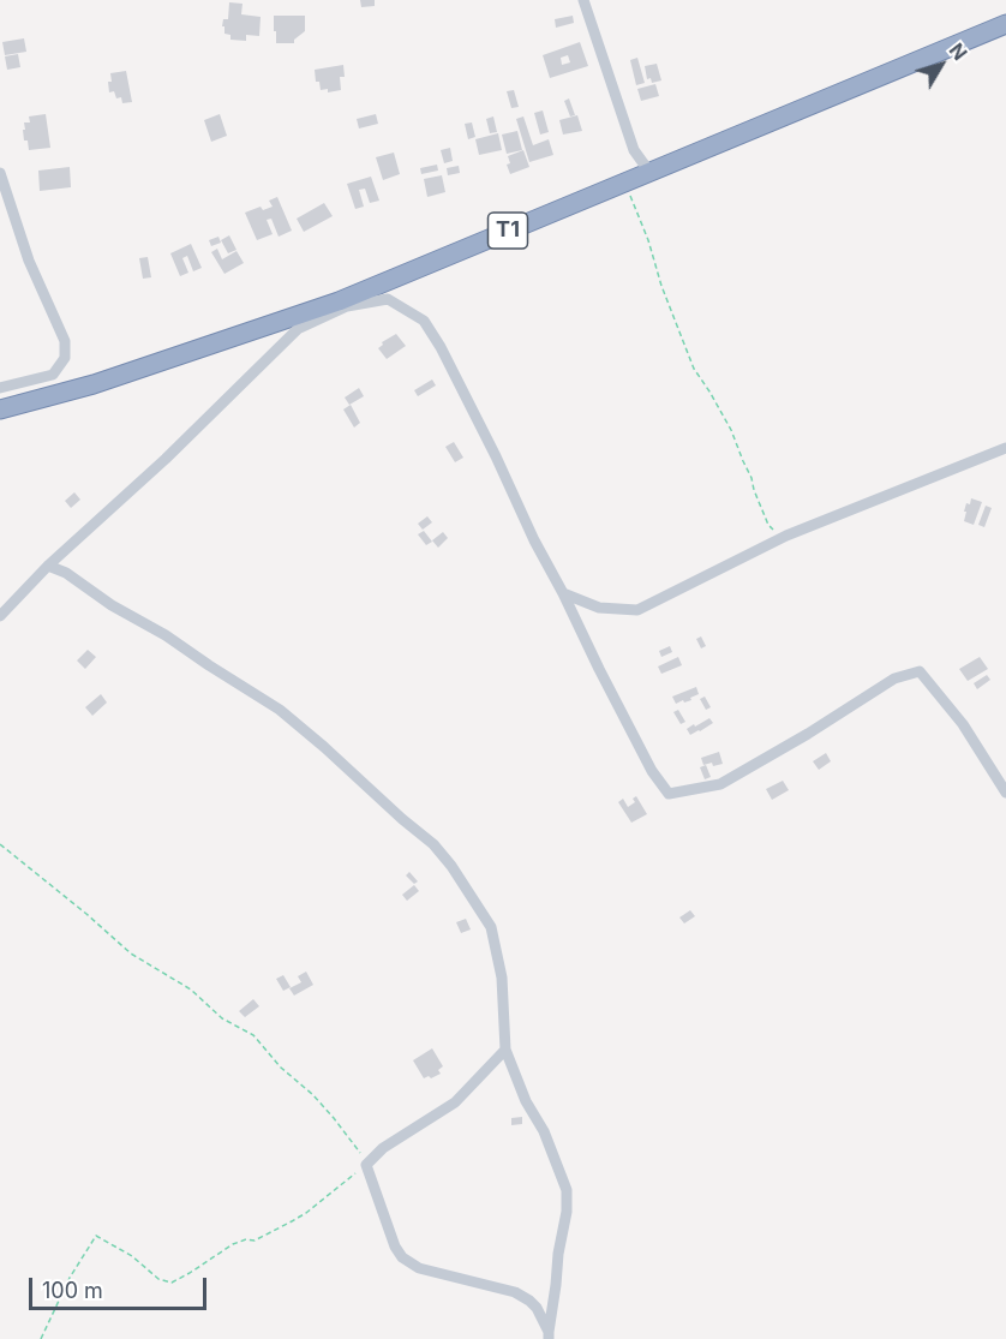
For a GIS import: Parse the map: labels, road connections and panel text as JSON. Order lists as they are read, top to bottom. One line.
{"streets":{"highway":["T1"]},"scale_bar":"100 m","north":"top right"}
